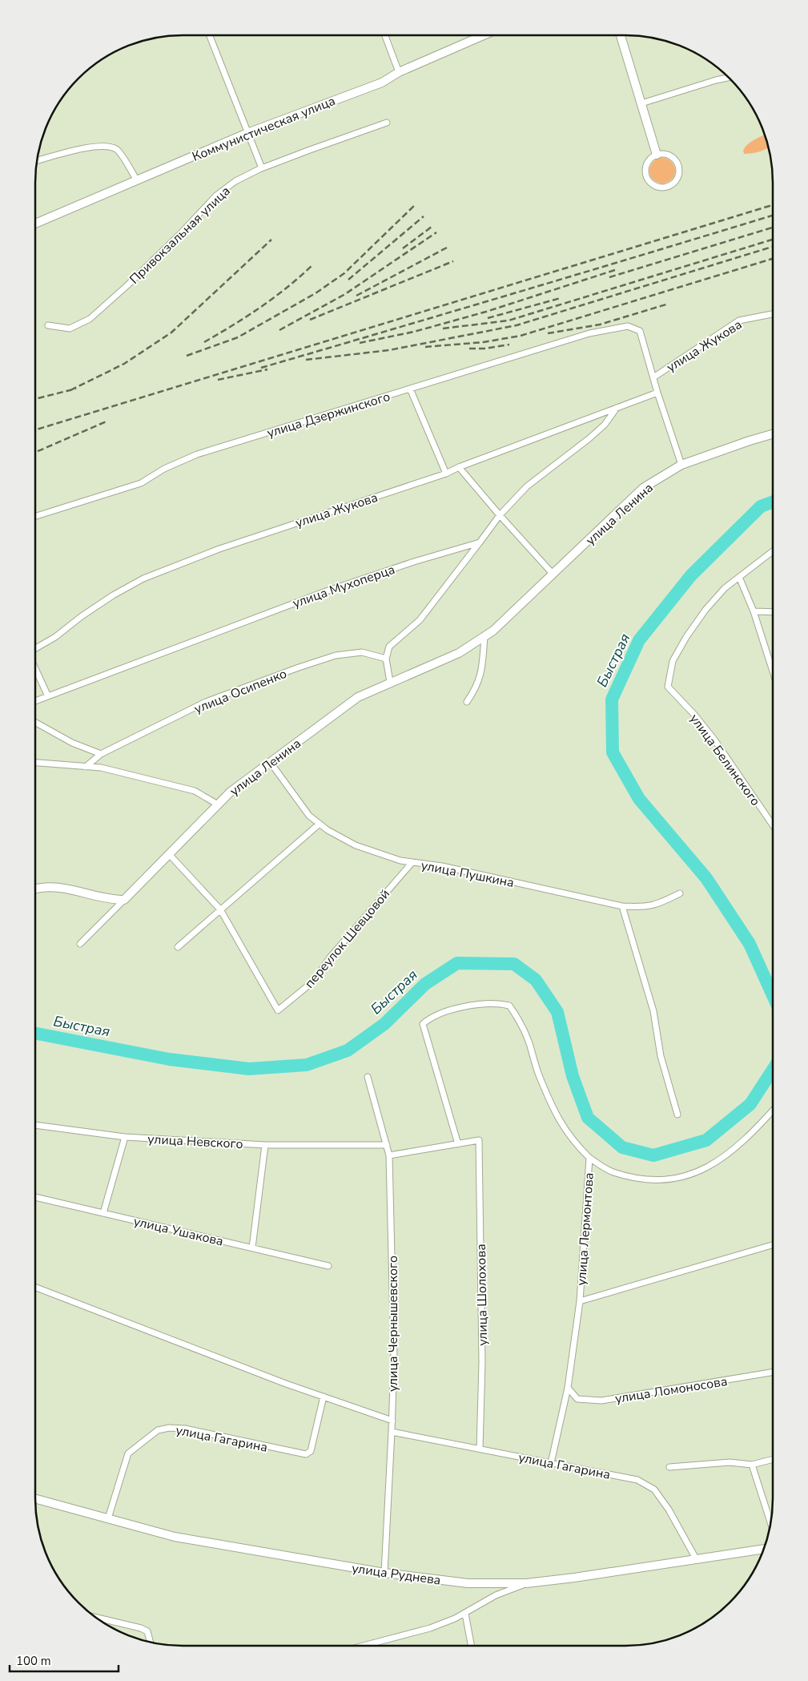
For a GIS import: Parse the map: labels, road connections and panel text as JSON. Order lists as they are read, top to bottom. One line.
{"streets":{"street":["Коммунистическая улица","Привокзальная улица","улица Жукова","улица Дзержинского","улица Ленина","улица Мухоперца","улица Осипенко","улица Белинского","улица Пушкина","переулок Шевцовой","улица Невского","улица Лермонтова","улица Ушакова","улица Шолохова","улица Чернышевского","улица Ломоносова","улица Гагарина","улица Руднева"]},"crossings":[["улица Жукова","улица Дзержинского"],["улица Ленина","улица Пушкина"],["улица Пушкина","переулок Шевцовой"],["улица Невского","улица Чернышевского"],["улица Лермонтова","улица Шолохова"],["улица Лермонтова","улица Ломоносова"],["улица Лермонтова","улица Гагарина"],["улица Шолохова","улица Гагарина"],["улица Чернышевского","улица Гагарина"],["улица Чернышевского","улица Руднева"],["улица Гагарина","улица Руднева"]],"water":["Быстрая"],"scale_bar":"100 m"}
